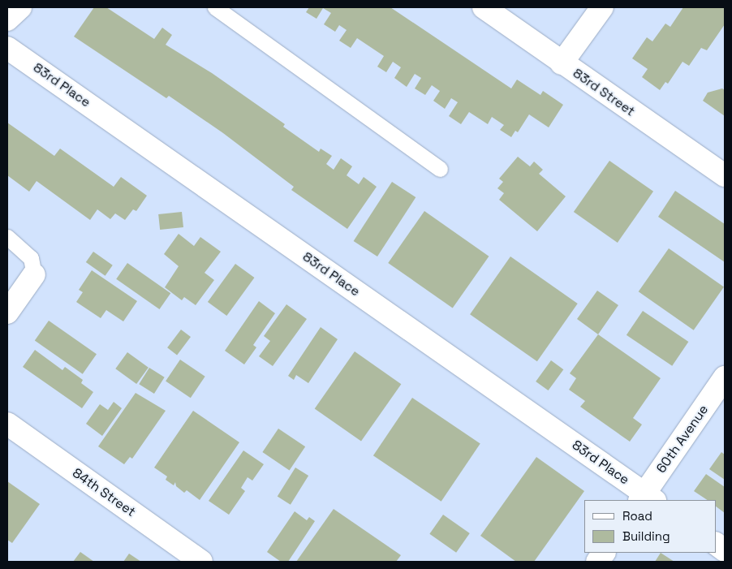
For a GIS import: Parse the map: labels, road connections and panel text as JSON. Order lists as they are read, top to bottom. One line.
{"streets":{"street":["83rd Place","83rd Street","60th Avenue","84th Street"]},"crossings":[["83rd Place","60th Avenue"]],"legend":["Road","Building"]}
